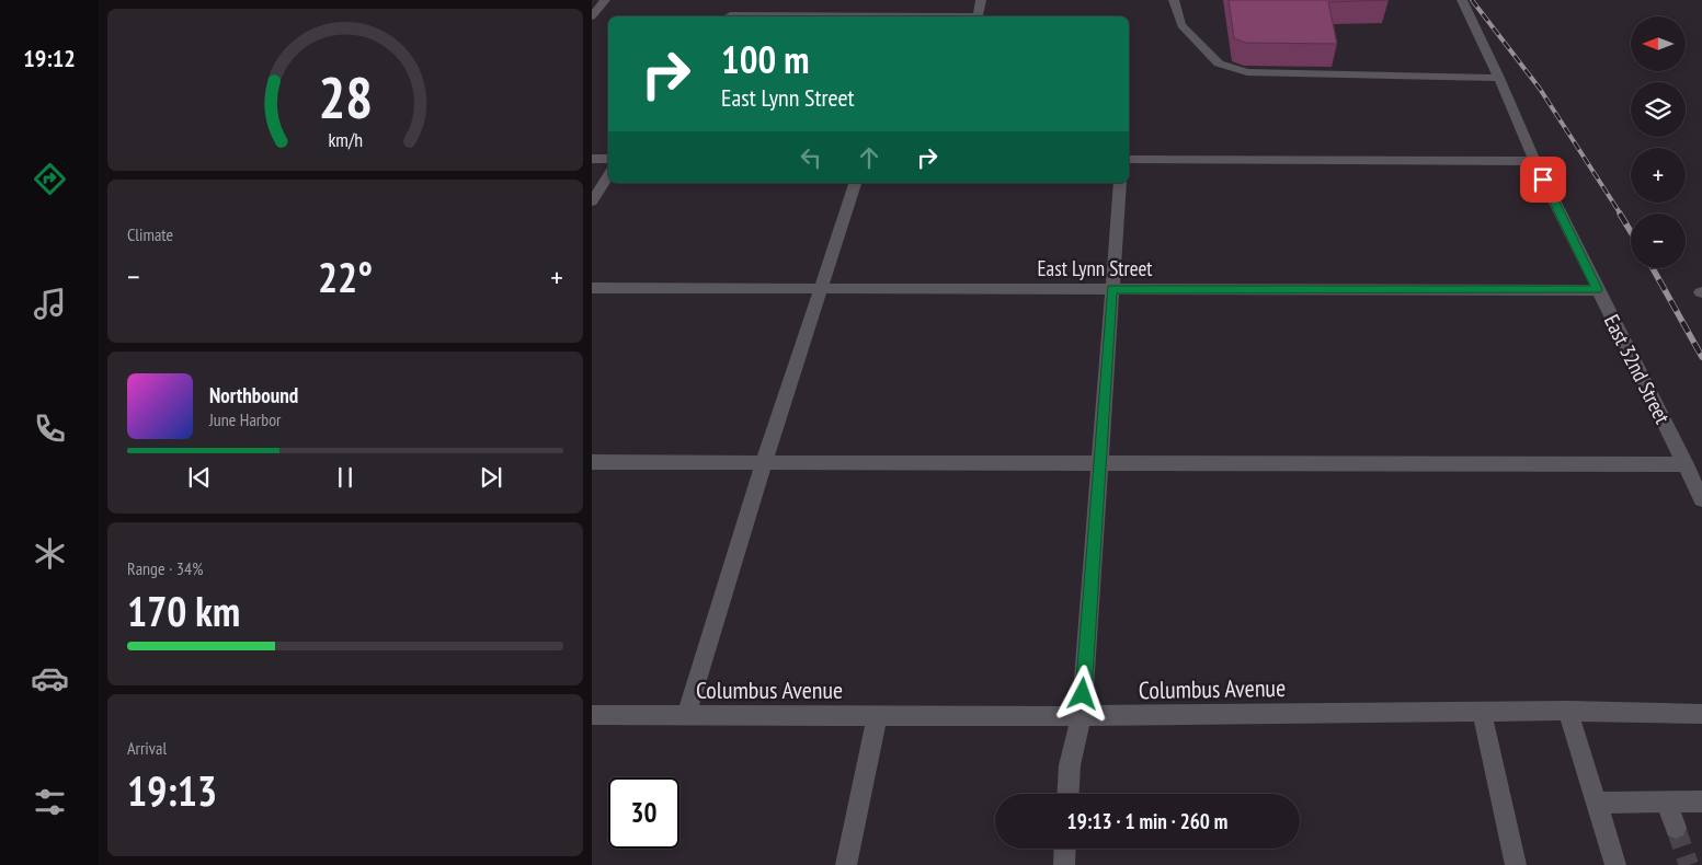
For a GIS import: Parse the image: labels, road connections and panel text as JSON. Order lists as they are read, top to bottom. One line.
{"streets":{"street":["East Lynn Street","East 32nd Street","Columbus Avenue"]},"crossings":[["East Lynn Street","East 32nd Street"]],"north":"left","page":{"tabs":"19:12","map_buttons":["+","−"],"turn":["100 m","East Lynn Street"],"tile":["Climate",["Range · 34%","170 km"],["Arrival","19:13"]],"heat":["−","22°","+"],"song":["Northbound","June Harbor"],"limit":"30","trip":"19:13 · 1 min · 260 m","gauge":["28","km/h"]}}
